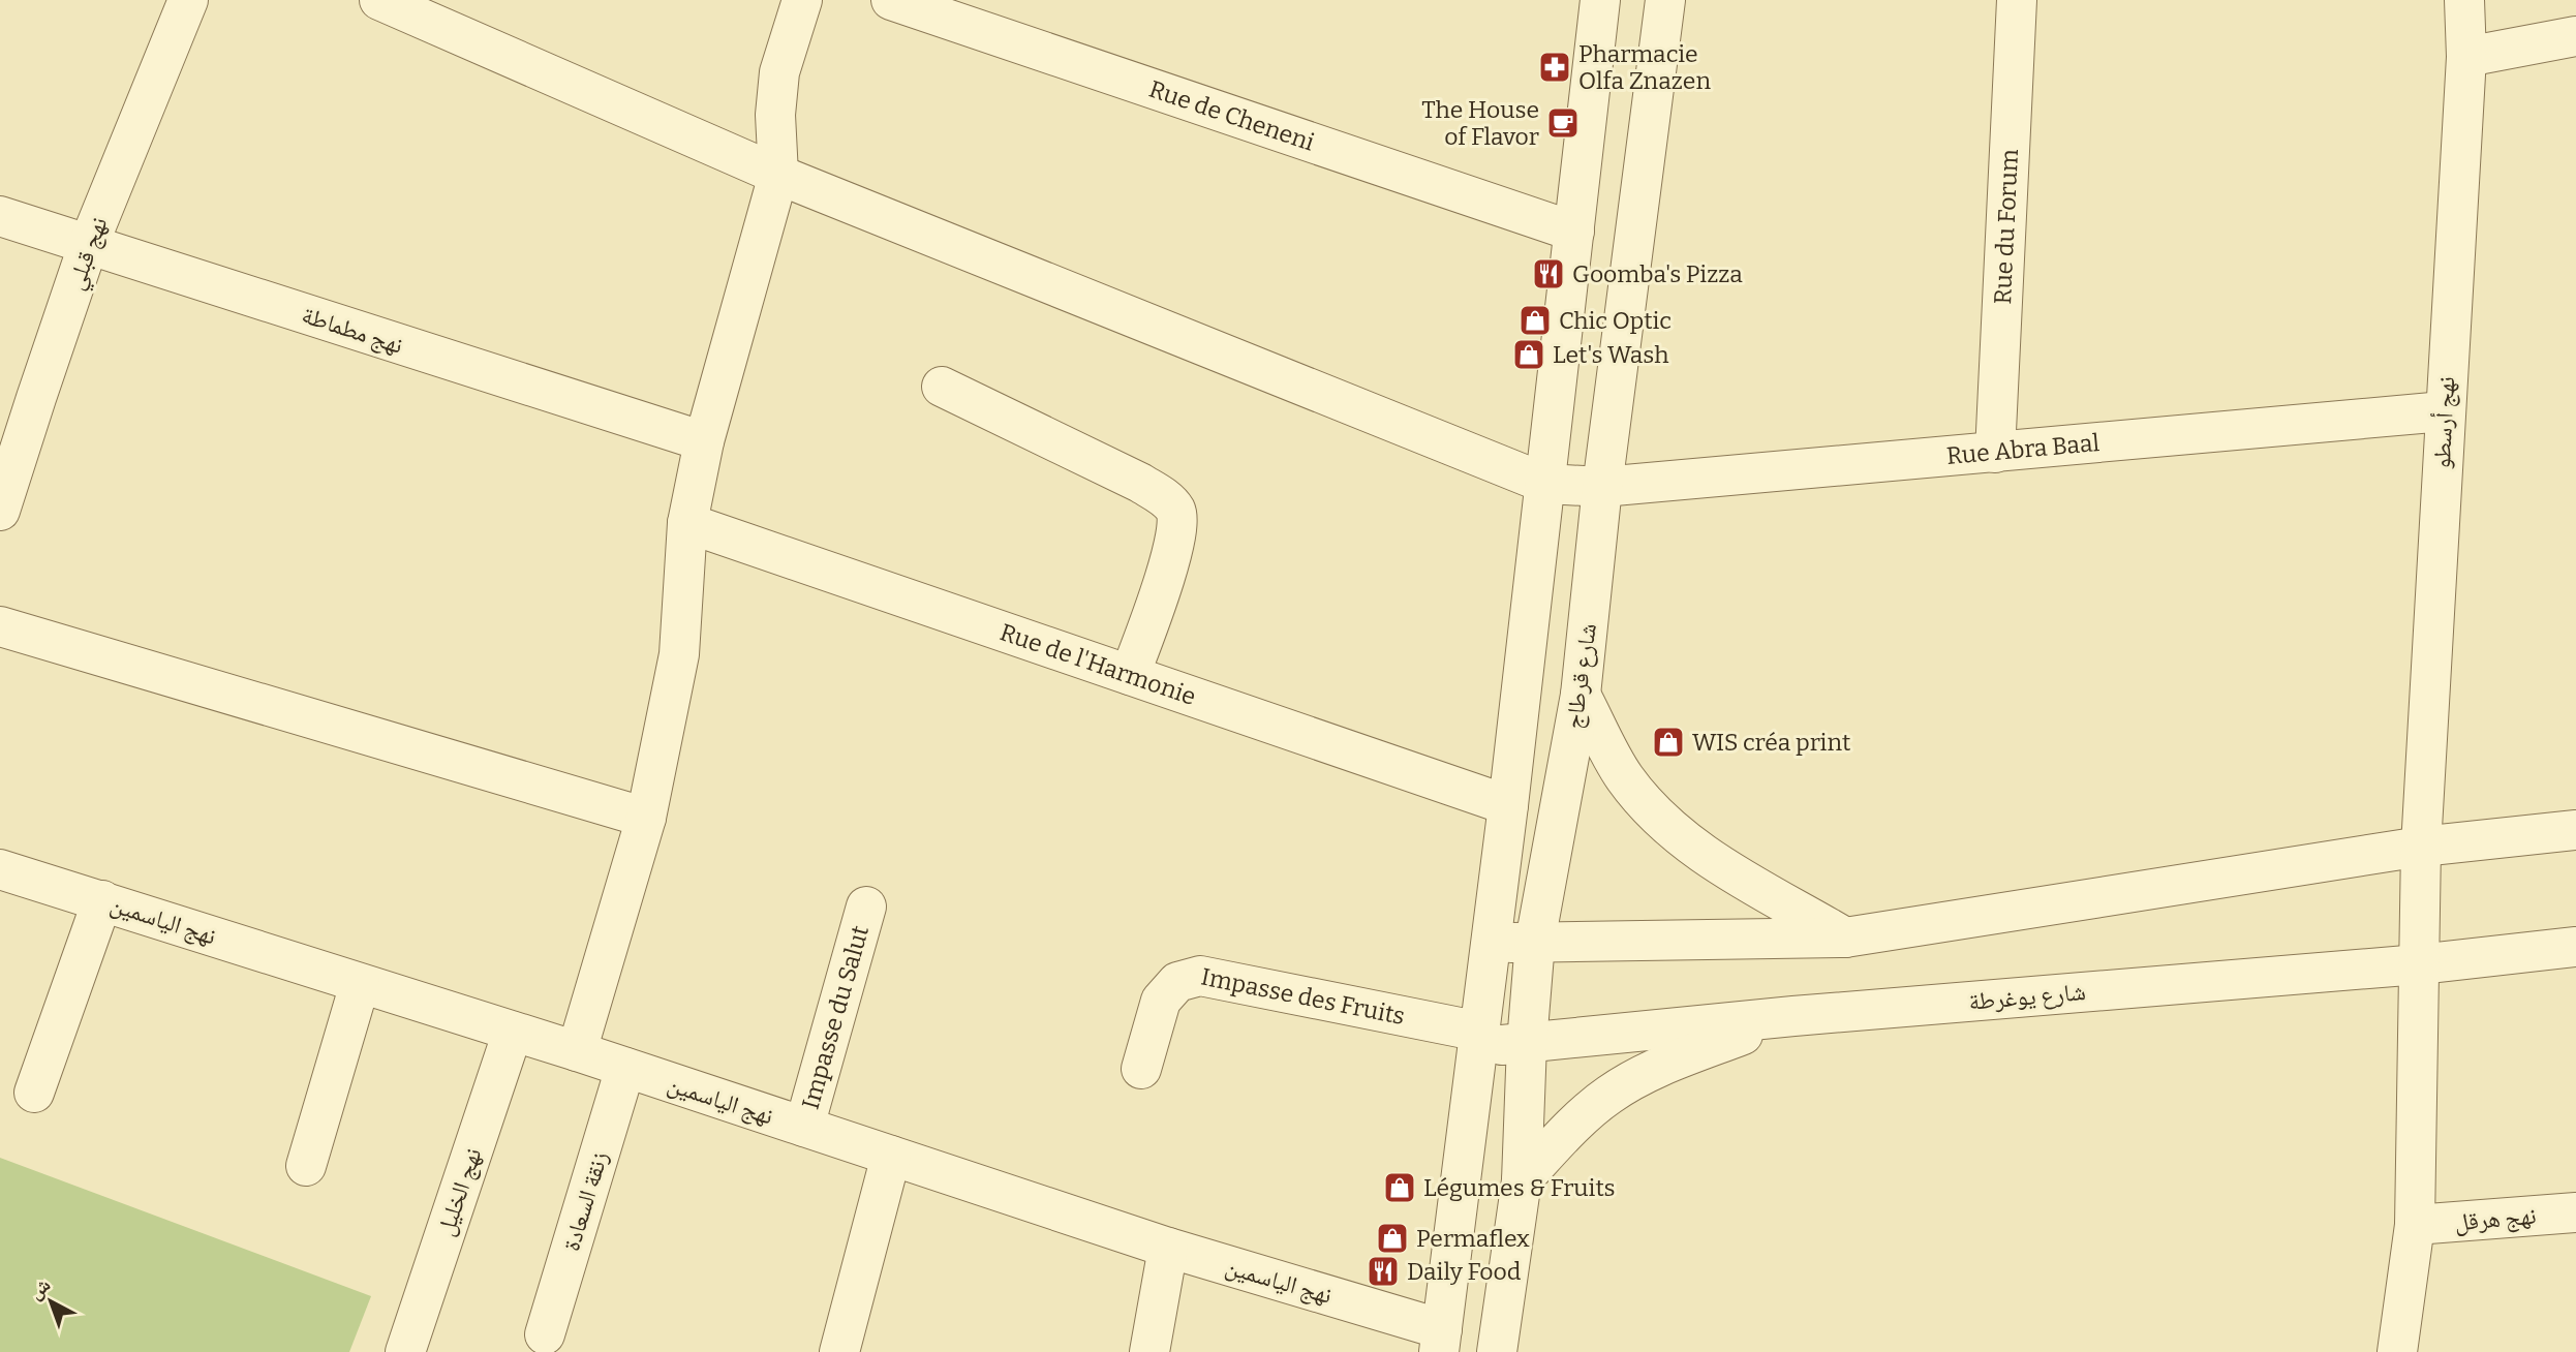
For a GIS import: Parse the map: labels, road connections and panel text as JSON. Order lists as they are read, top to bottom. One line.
{"streets":{"street":["Rue de Cheneni","Rue du Forum","نهج قبلي","نهج مطماطة","نهج أرسطو","Rue Abra Baal","Rue de l'Harmonie","شارع قرطاج","نهج الياسمين","شارع يوغرطة","Impasse des Fruits","Impasse du Salut","نهج الخليل","زنقة السعادة","نهج هرقل"]},"crossings":[["Rue du Forum","Rue Abra Baal"],["نهج قبلي","نهج مطماطة"],["نهج أرسطو","Rue Abra Baal"],["نهج أرسطو","شارع يوغرطة"],["نهج أرسطو","نهج هرقل"],["Rue Abra Baal","شارع قرطاج"],["شارع قرطاج","شارع يوغرطة"],["نهج الياسمين","Impasse du Salut"],["نهج الياسمين","نهج الخليل"],["نهج الياسمين","زنقة السعادة"],["شارع يوغرطة","Impasse des Fruits"]],"places":{"pharmacy":["Pharmacie Olfa Znazen"],"cafe":["The House of Flavor"],"restaurant":["Goomba's Pizza","Daily Food"],"shop":["Chic Optic","Let's Wash","WIS créa print","Légumes & Fruits","Permaflex"]},"north":"top left"}
